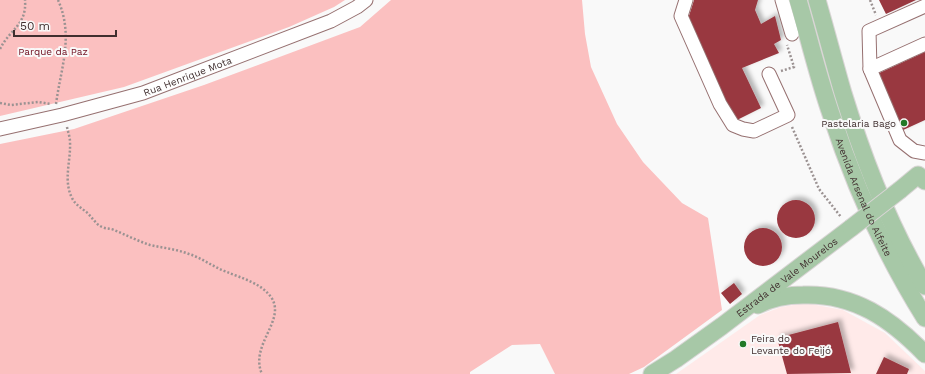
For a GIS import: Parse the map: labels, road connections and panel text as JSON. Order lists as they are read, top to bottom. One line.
{"streets":{"main road":["Avenida Arsenal do Alfeite","Estrada de Vale Mourelos"],"street":["Rua Henrique Mota"]},"parks":["Parque da Paz"],"places":["Pastelaria Bago","Feira do Levante do Feijó"],"scale_bar":"50 m"}
